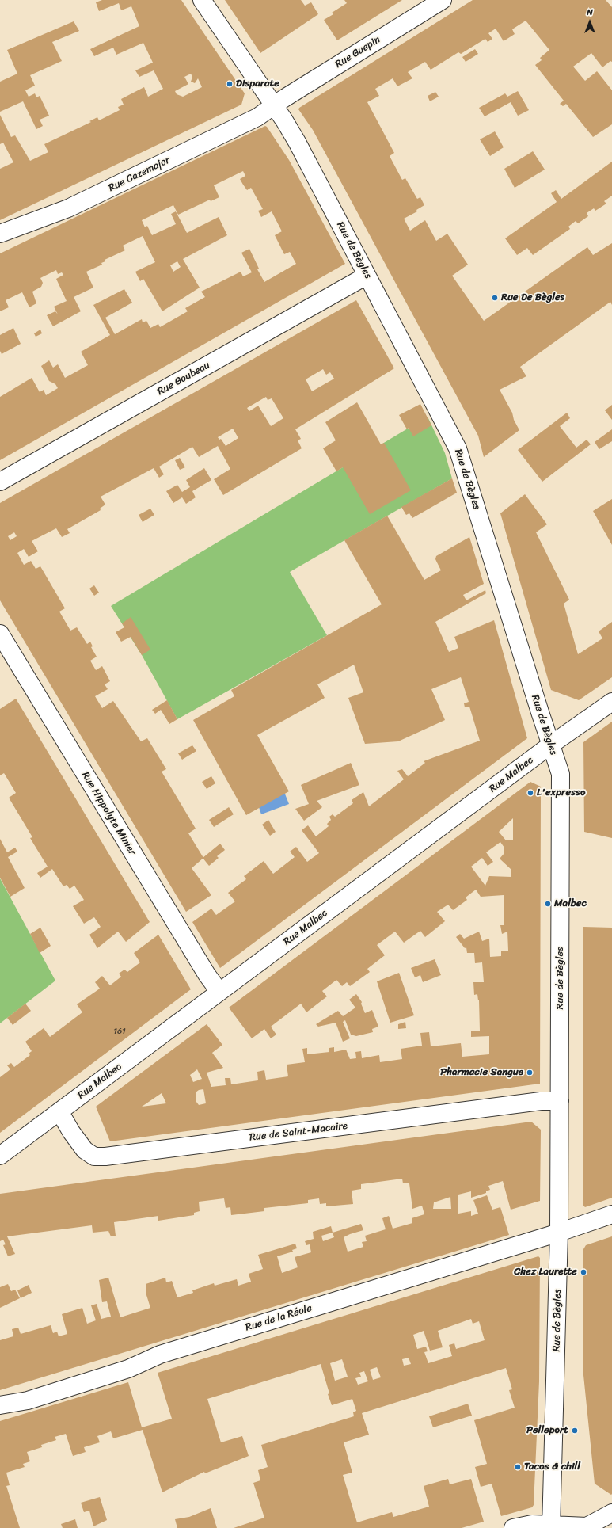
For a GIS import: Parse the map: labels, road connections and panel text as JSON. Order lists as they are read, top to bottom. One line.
{"streets":{"street":["Rue Guepin","Rue Cazemajor","Rue de Bègles","Rue Goubeau","Rue Malbec","Rue Hippolyte Minier","Rue de Saint-Macaire","Rue de la Réole"]},"crossings":[["Rue Guepin","Rue Cazemajor"],["Rue Guepin","Rue de Bègles"],["Rue Cazemajor","Rue de Bègles"],["Rue de Bègles","Rue Goubeau"],["Rue de Bègles","Rue Malbec"],["Rue de Bègles","Rue de Saint-Macaire"],["Rue de Bègles","Rue de la Réole"],["Rue Malbec","Rue Hippolyte Minier"],["Rue Malbec","Rue de Saint-Macaire"]],"places":["Disparate","Rue De Bègles","L'expresso","Malbec","Pharmacie Sangue","Chez Laurette","Pelleport","Tacos & chill"],"house_numbers":["161"],"north":"top"}
